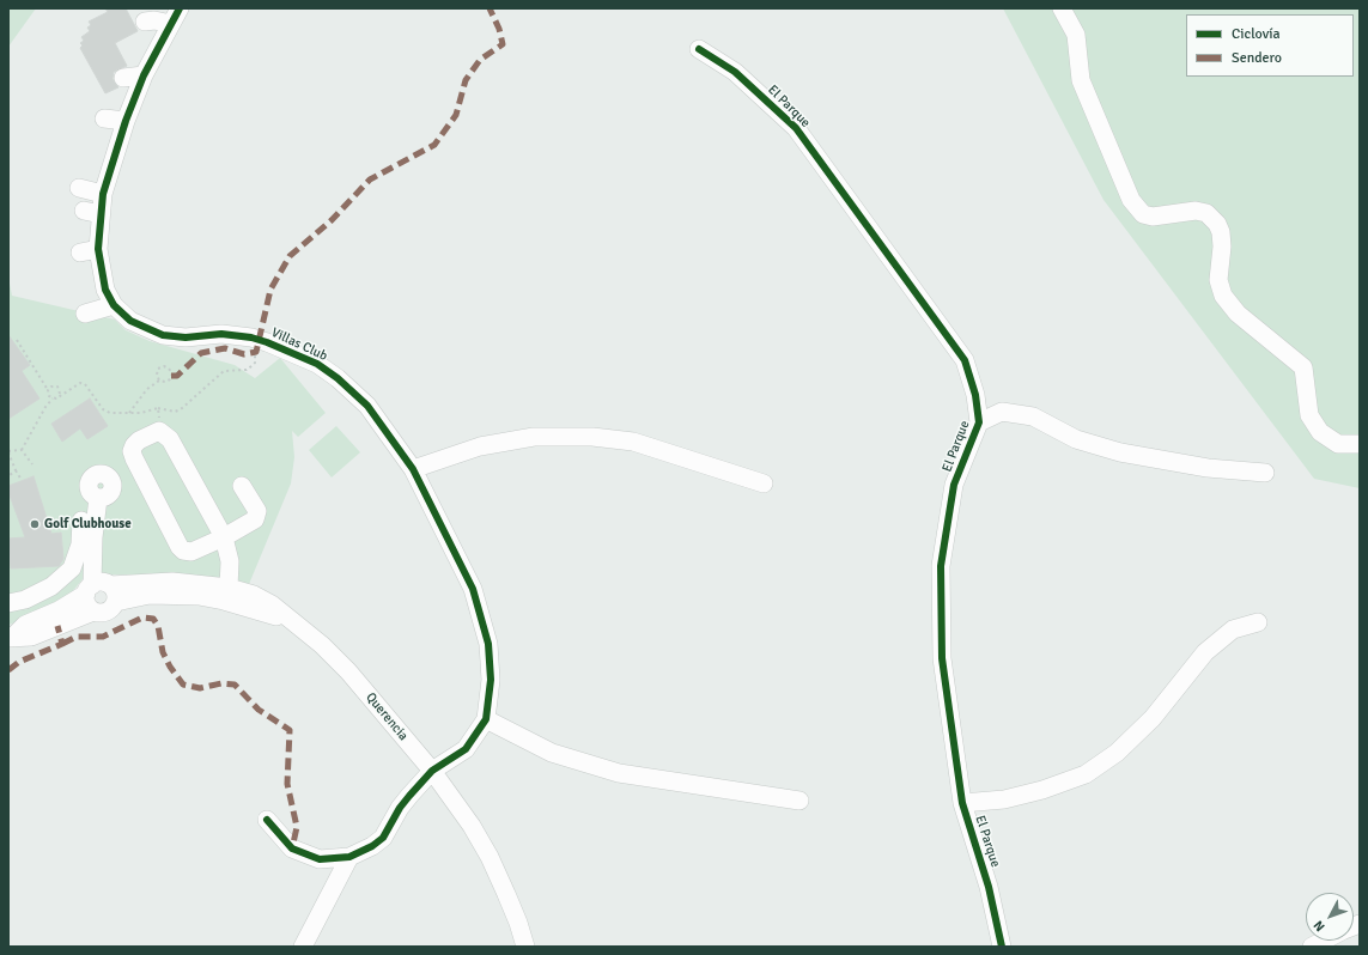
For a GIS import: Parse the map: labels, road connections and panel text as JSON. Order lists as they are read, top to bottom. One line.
{"streets":{"street":["El Parque","Villas Club","Querencia"]},"crossings":[["Villas Club","Querencia"]],"places":["Golf Clubhouse"],"legend":["Ciclovía","Sendero"],"north":"bottom left"}
